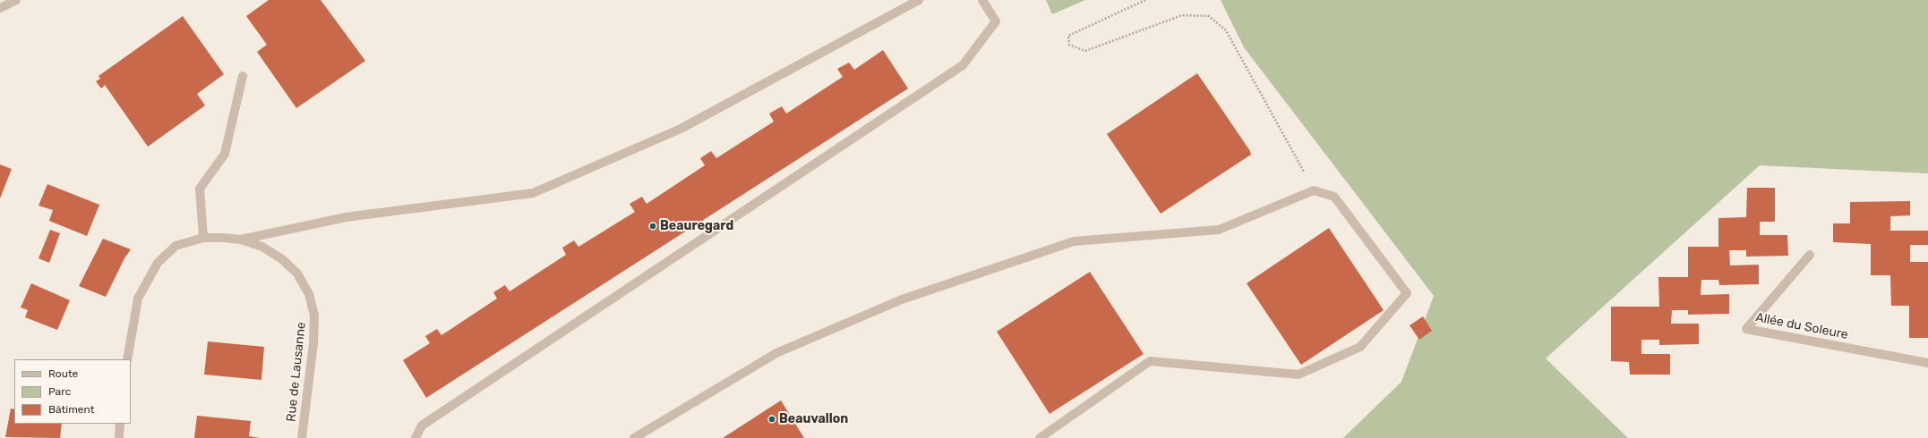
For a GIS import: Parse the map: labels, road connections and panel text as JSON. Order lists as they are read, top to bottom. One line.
{"streets":{"street":["Allée du Soleure","Rue de Lausanne"]},"places":["Beauregard","Beauvallon"],"legend":["Route","Parc","Bâtiment"]}
